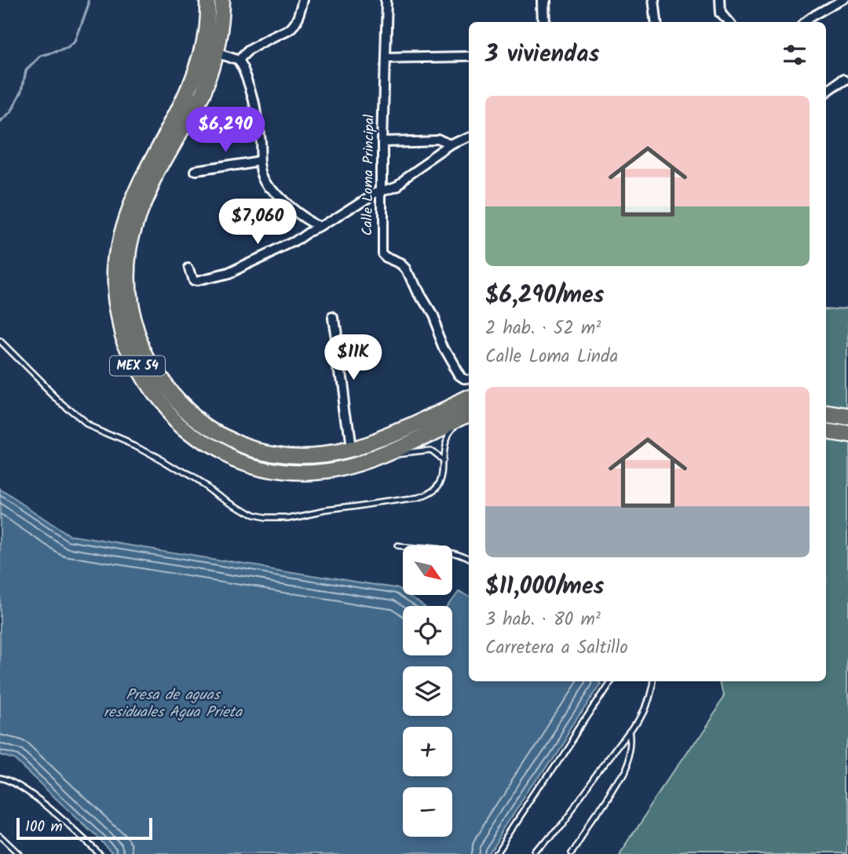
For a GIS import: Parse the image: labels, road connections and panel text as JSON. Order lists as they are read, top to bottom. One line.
{"streets":{"main road":["MEX 54"],"street":["Calle Loma Principal"]},"water":["Presa de aguas residuales Agua Prieta"],"scale_bar":"100 m","north":"bottom right","page":{"heading":"3 viviendas","list":[{"name":"$6,290/mes","note":"2 hab. · 52 m² · Calle Loma Linda"},{"name":"$11,000/mes","note":"3 hab. · 80 m² · Carretera a Saltillo"}],"price":["$6,290","$7,060","$11K"],"map_buttons":["+","−"],"scale":"100 m"}}
